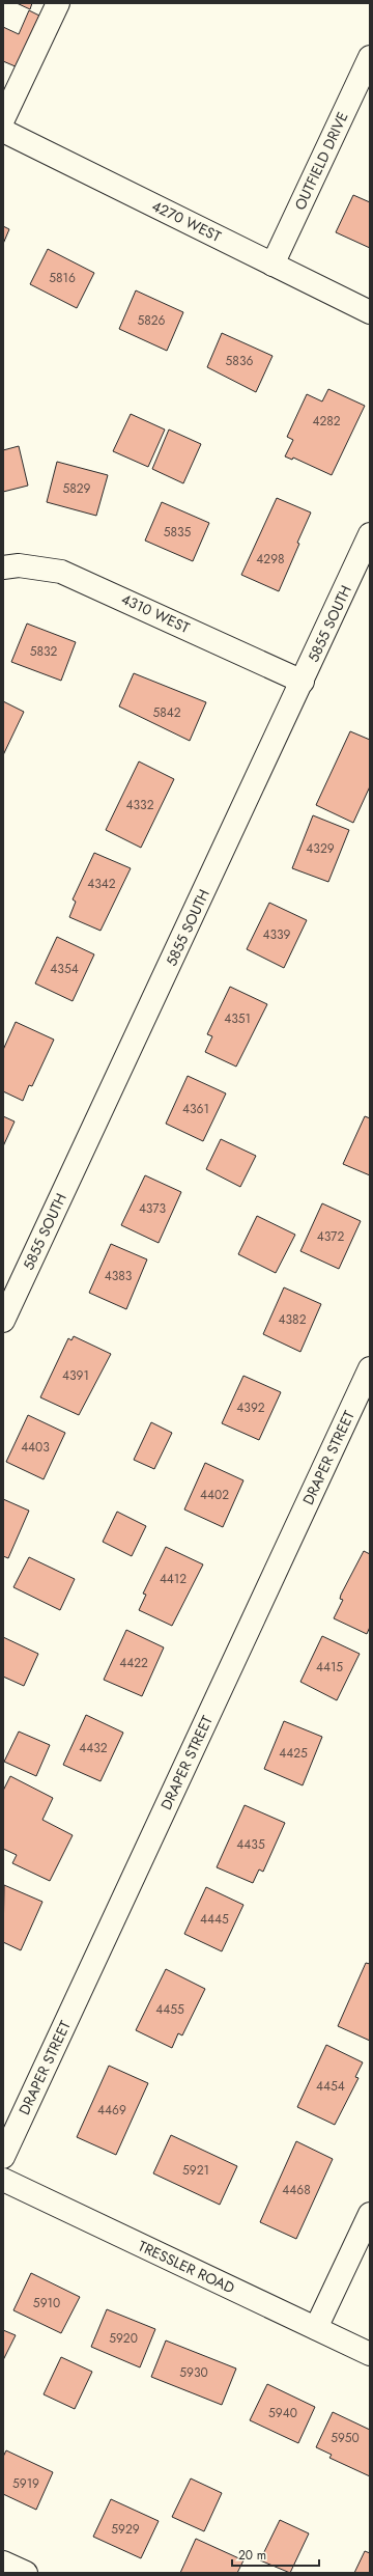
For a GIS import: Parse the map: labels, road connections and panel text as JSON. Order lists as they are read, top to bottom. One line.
{"streets":{"street":["OUTFIELD DRIVE","4270 WEST","4310 WEST","5855 SOUTH","DRAPER STREET","TRESSLER ROAD"]},"crossings":[["OUTFIELD DRIVE","4270 WEST"],["4310 WEST","5855 SOUTH"]],"house_numbers":["5816","5826","5836","4282","5829","5835","4298","5832","5842","4332","4329","4342","4339","4354","4351","4361","4373","4372","4383","4382","4391","4392","4403","4402","4412","4422","4415","4432","4425","4435","4445","4455","4454","4469","5921","4468","5910","5920","5930","5940","5950","5919","5929"],"scale_bar":"20 m"}
